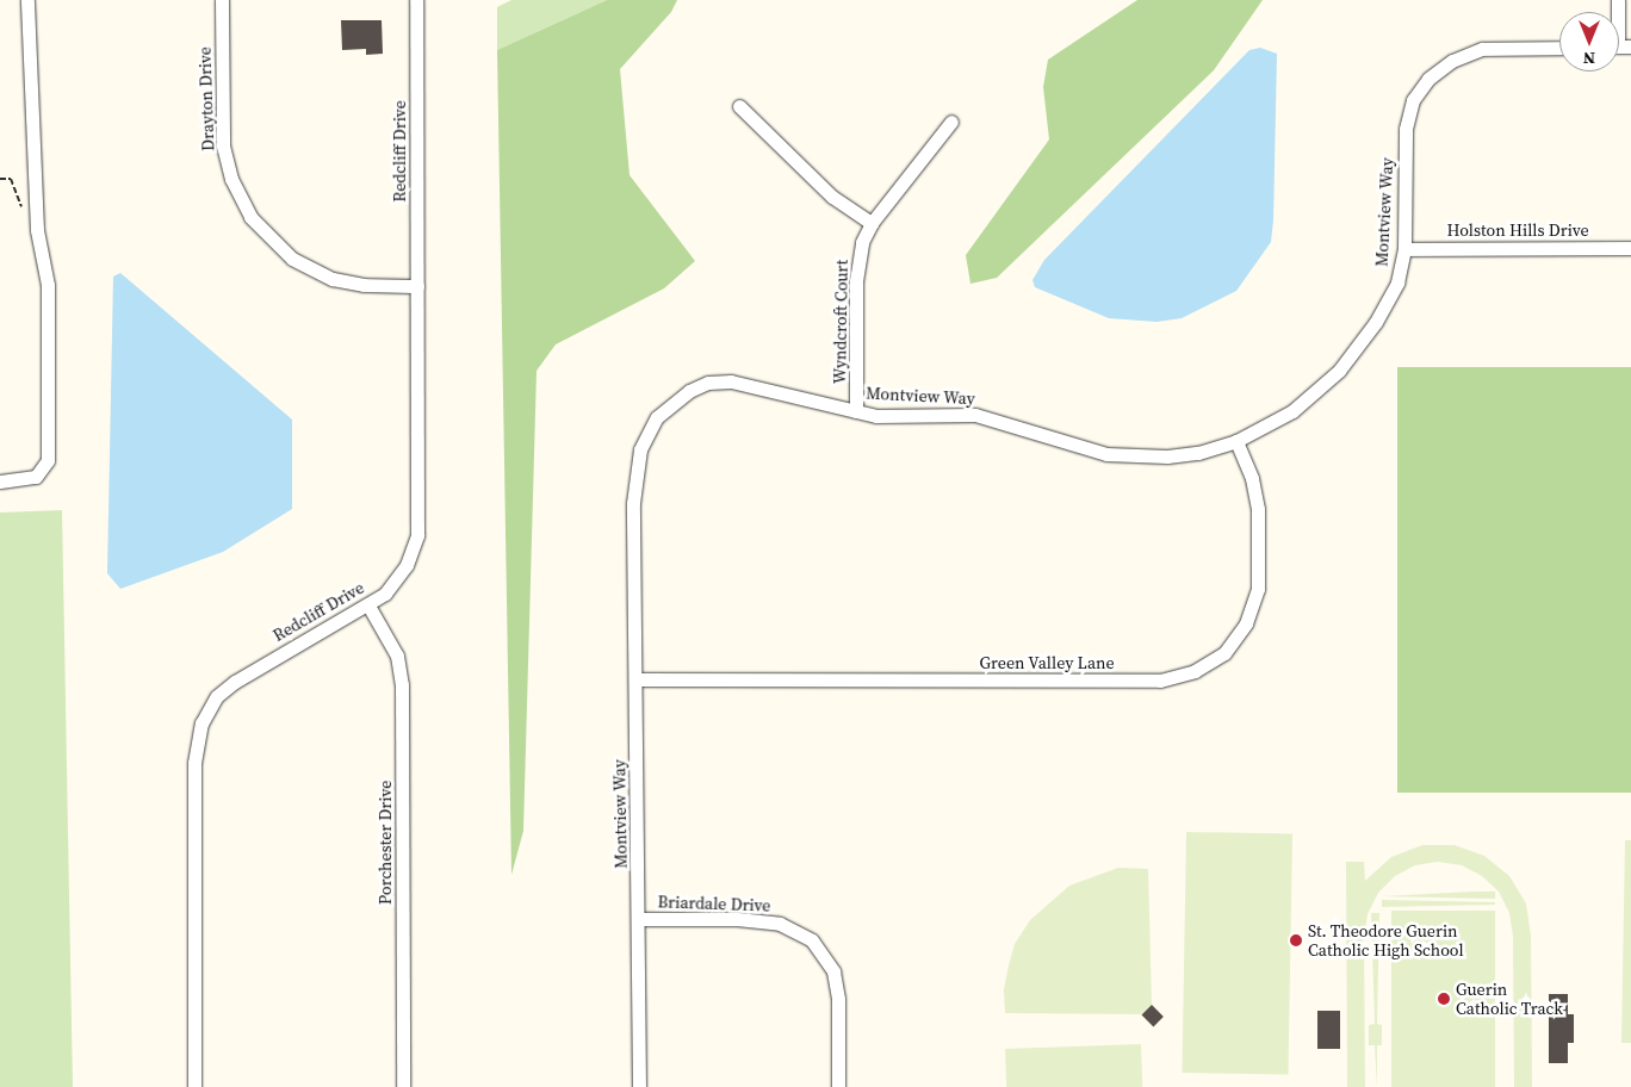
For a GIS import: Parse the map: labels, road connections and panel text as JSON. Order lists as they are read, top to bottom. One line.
{"streets":{"street":["Drayton Drive","Redcliff Drive","Montview Way","Holston Hills Drive","Wyndcroft Court","Green Valley Lane","Porchester Drive","Briardale Drive"]},"crossings":[["Drayton Drive","Redcliff Drive"],["Redcliff Drive","Porchester Drive"],["Montview Way","Holston Hills Drive"],["Montview Way","Wyndcroft Court"],["Montview Way","Green Valley Lane"],["Montview Way","Briardale Drive"]],"places":["St. Theodore Guerin Catholic High School","Guerin Catholic Track"],"north":"bottom"}
